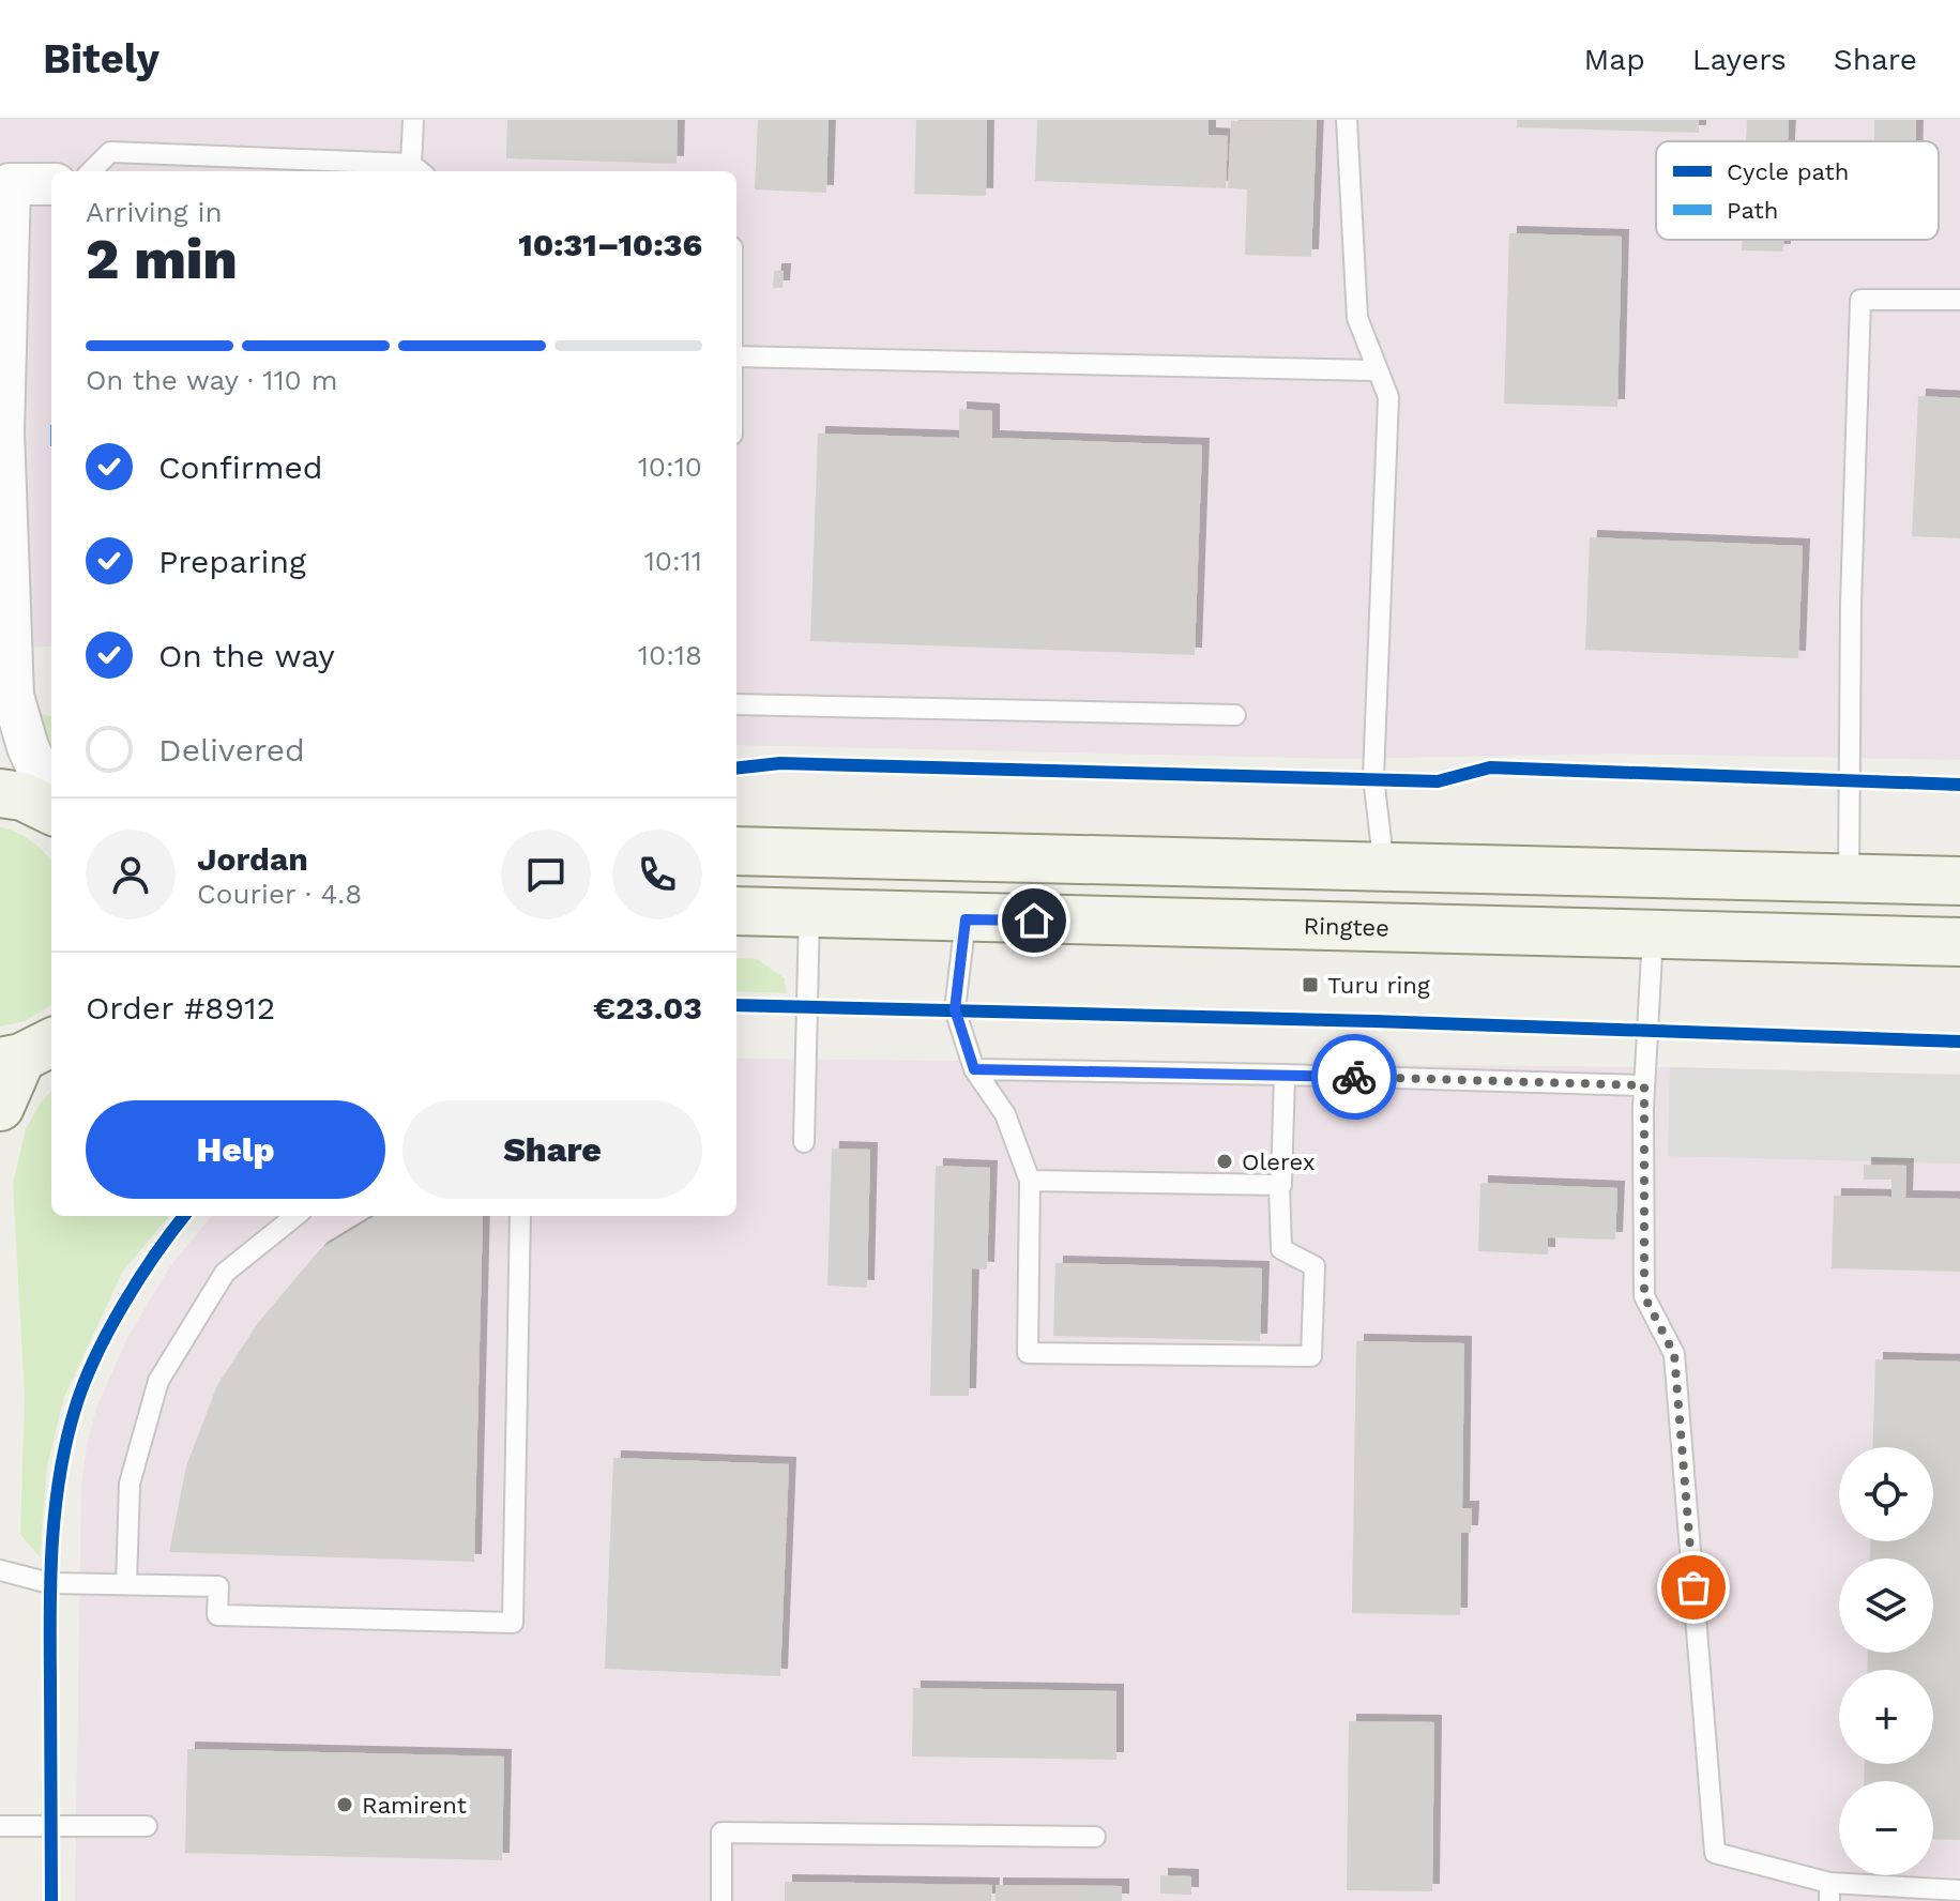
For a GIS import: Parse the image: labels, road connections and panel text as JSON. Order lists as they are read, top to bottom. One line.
{"streets":{"main road":["Ringtee"]},"places":{"transit":["Turu ring"],"other":["Olerex","Ramirent"]},"legend":["Cycle path","Path"],"page":{"header":"Bitely","nav":["Map","Layers","Share"],"heading":["2 min","Arriving in","10:31–10:36"],"panel":["Jordan","Courier · 4.8","Order #8912","€23.03"],"bar":"On the way · 110 m","list":[["Confirmed","10:10"],["Preparing","10:11"],["On the way","10:18"],"Delivered"],"buttons":["Help","Share"],"map_buttons":["+","−"]}}
